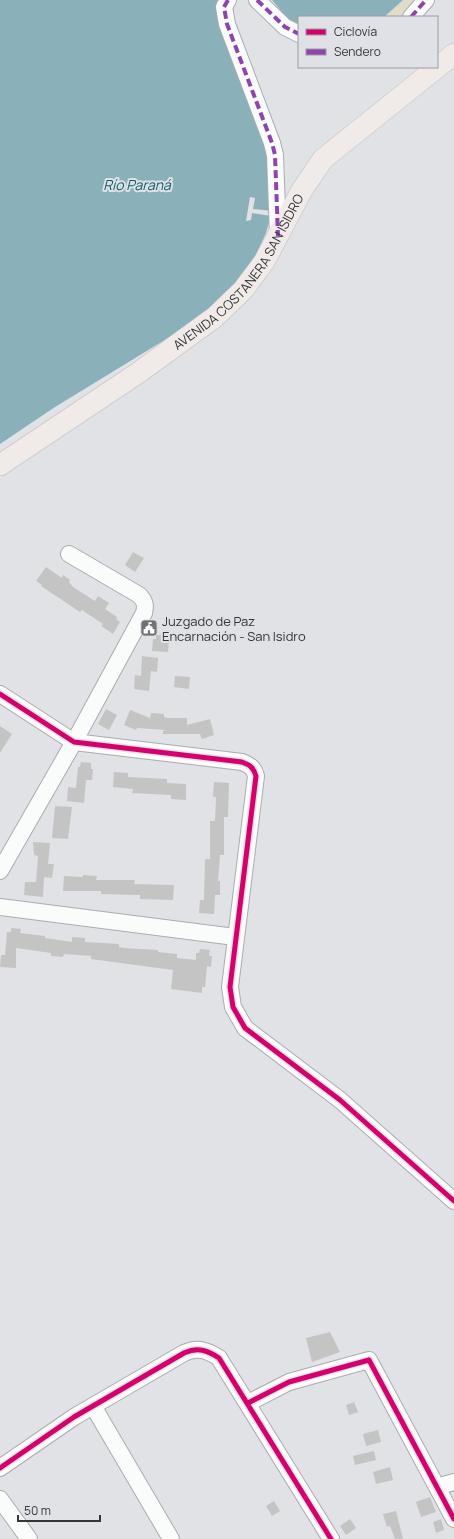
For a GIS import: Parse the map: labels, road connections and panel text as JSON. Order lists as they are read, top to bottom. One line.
{"streets":{"main road":["AVENIDA COSTANERA SAN ISIDRO"]},"water":["Río Paraná"],"places":{"public building":["Juzgado de Paz Encarnación - San Isidro"]},"legend":["Ciclovía","Sendero"],"scale_bar":"50 m"}
